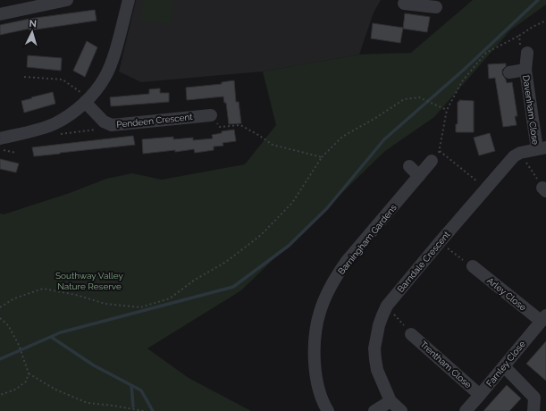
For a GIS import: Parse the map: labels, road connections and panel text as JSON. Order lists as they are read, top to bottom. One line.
{"streets":{"street":["Davenham Close","Pendeen Crescent","Barningham Gardens","Barndale Crescent","Arley Close","Farnley Close","Trentham Close"]},"crossings":[["Arley Close","Farnley Close"],["Farnley Close","Trentham Close"]],"parks":["Southway Valley Nature Reserve"],"north":"top"}
